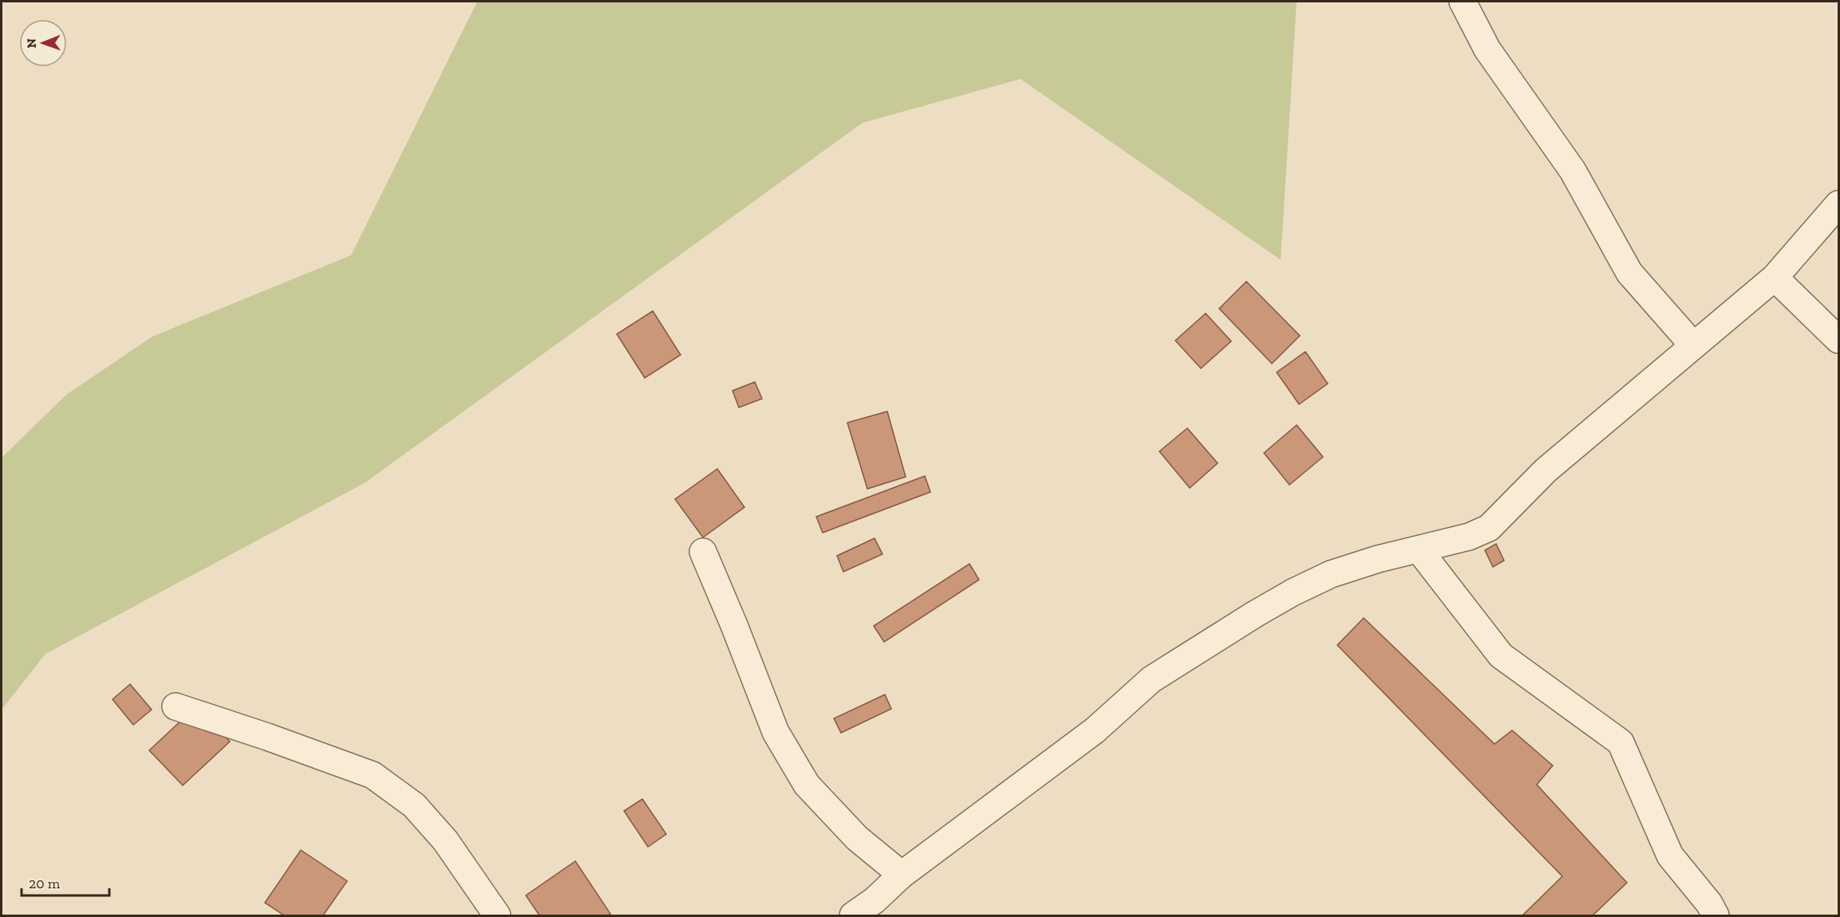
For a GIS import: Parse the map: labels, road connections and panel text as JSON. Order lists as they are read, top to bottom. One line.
{"scale_bar":"20 m","north":"left"}
